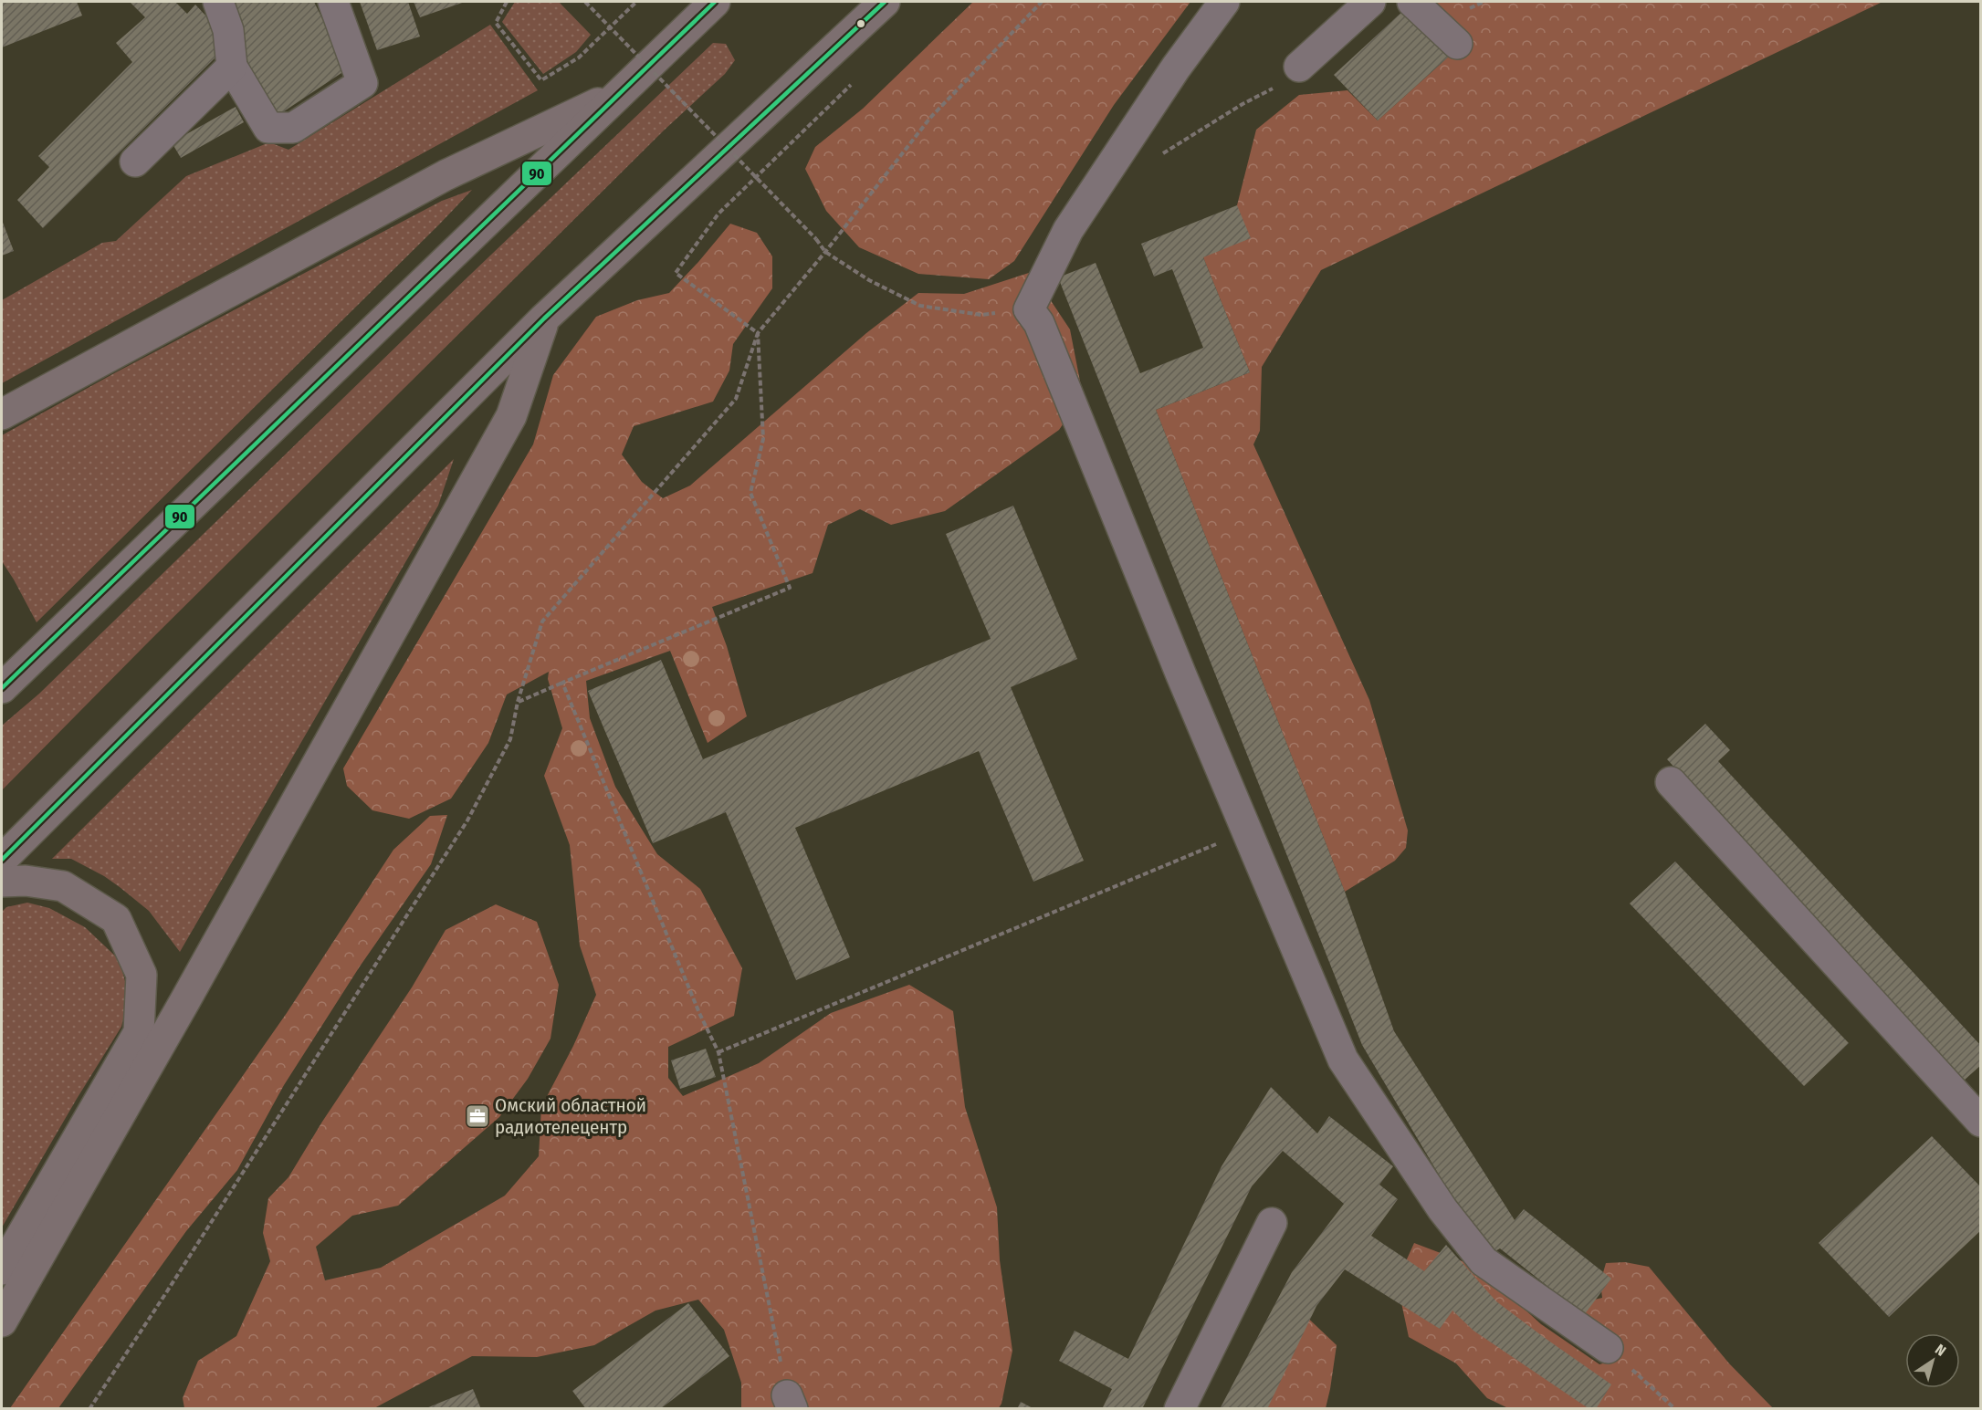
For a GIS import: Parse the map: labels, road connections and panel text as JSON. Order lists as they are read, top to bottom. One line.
{"places":{"office":["Омский областной радиотелецентр"]},"lines":["transit line 90"],"north":"top right"}
